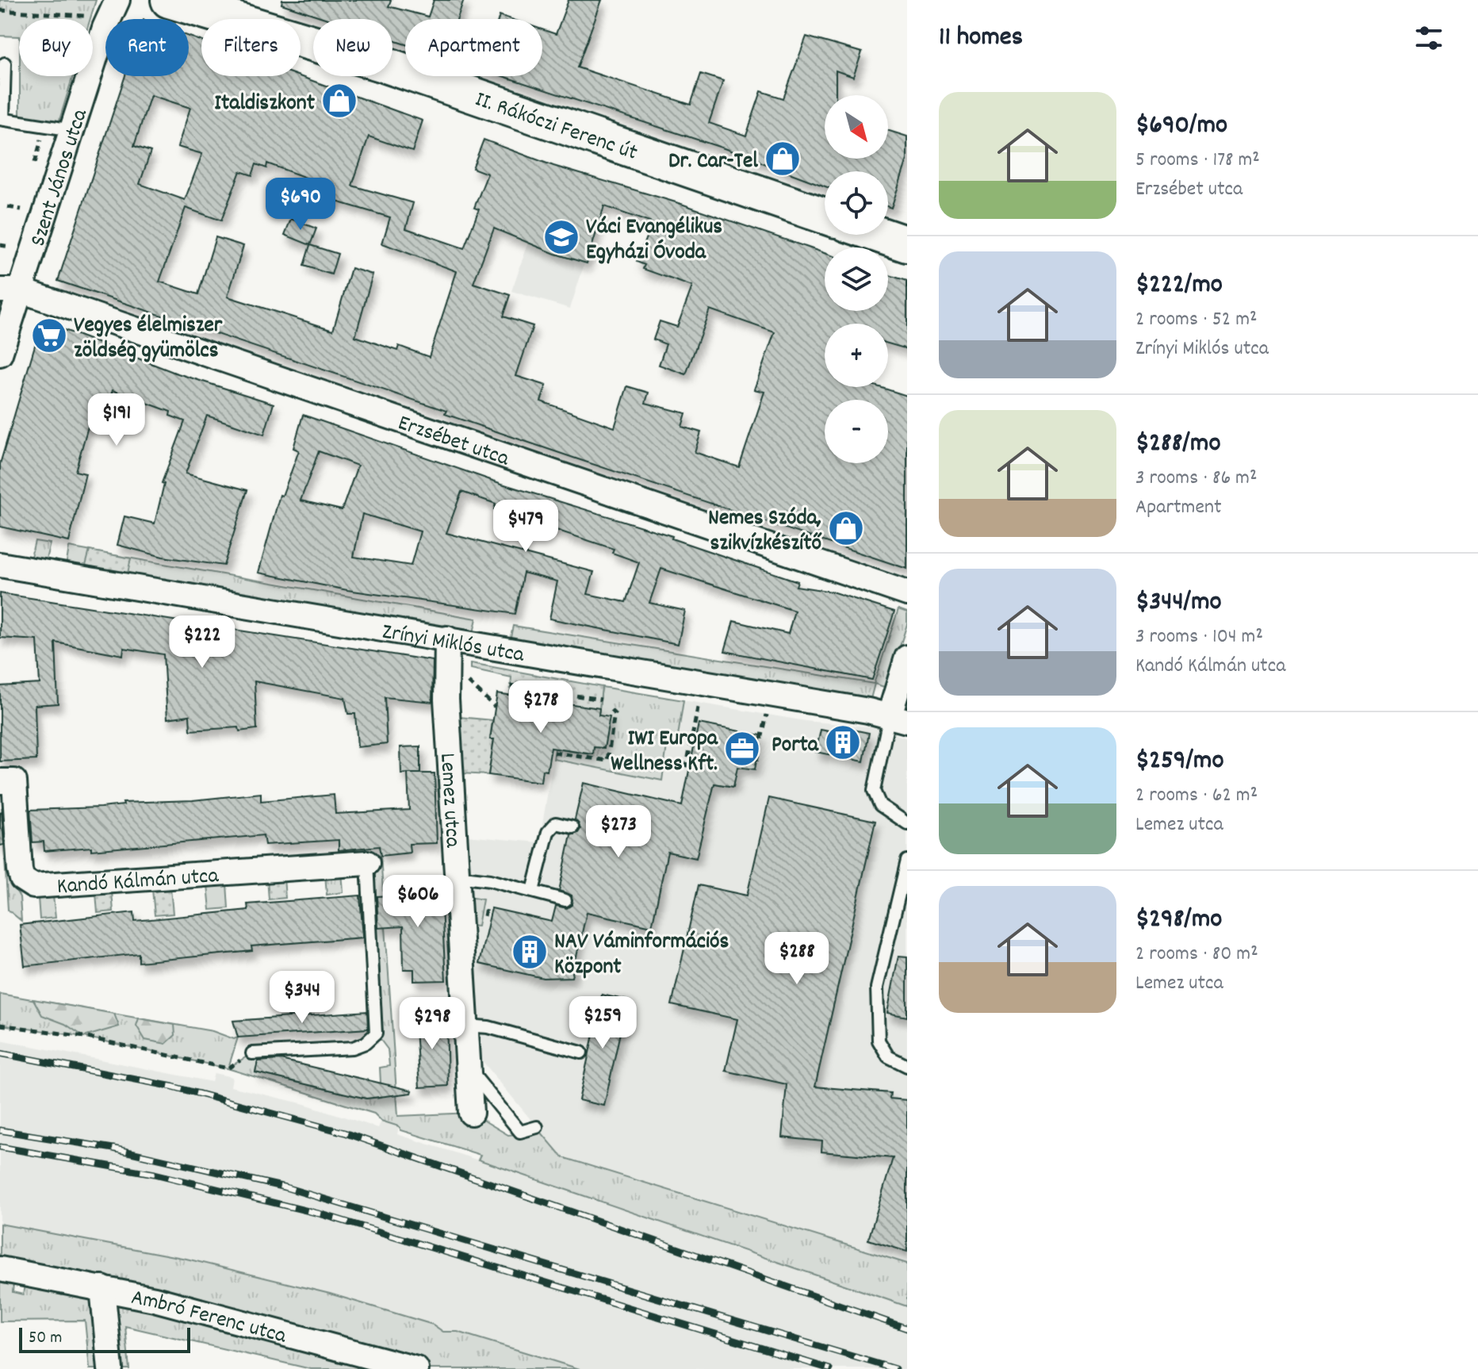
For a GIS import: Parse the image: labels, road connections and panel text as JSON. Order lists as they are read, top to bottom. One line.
{"streets":{"main road":["II. Rákóczi Ferenc út"],"street":["Szent János utca","Erzsébet utca","Zrínyi Miklós utca","Lemez utca","Kandó Kálmán utca","Ambró Ferenc utca"]},"crossings":[["Szent János utca","Erzsébet utca"],["Zrínyi Miklós utca","Lemez utca"]],"places":{"shop":["Italdiszkont","Dr. Car-Tel","Nemes Szóda, szikvízkészítő"],"school or university":["Váci Evangélikus Egyházi Óvoda"],"supermarket":["Vegyes élelmiszer zöldség gyümölcs"],"building":["Porta","NAV Váminformációs Központ"],"office":["IWI Europa Wellness Kft."]},"scale_bar":"50 m","north":"bottom right","page":{"heading":"11 homes","chip":["Buy","Rent","Filters","New","Apartment"],"list":[{"name":"$690/mo","note":"5 rooms · 178 m² · Erzsébet utca"},{"name":"$222/mo","note":"2 rooms · 52 m² · Zrínyi Miklós utca"},{"name":"$288/mo","note":"3 rooms · 86 m² · Apartment"},{"name":"$344/mo","note":"3 rooms · 104 m² · Kandó Kálmán utca"},{"name":"$259/mo","note":"2 rooms · 62 m² · Lemez utca"},{"name":"$298/mo","note":"2 rooms · 80 m² · Lemez utca"}],"map_buttons":["+","−"],"price":["$690","$191","$479","$222","$278","$273","$606","$288","$344","$259","$298"],"scale":"50 m"}}
